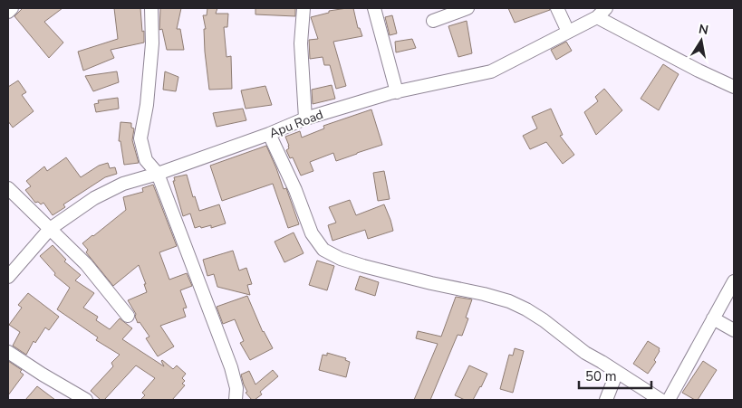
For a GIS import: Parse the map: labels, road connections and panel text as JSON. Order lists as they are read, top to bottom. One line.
{"streets":{"street":["Apu Road"]},"scale_bar":"50 m","north":"top"}
